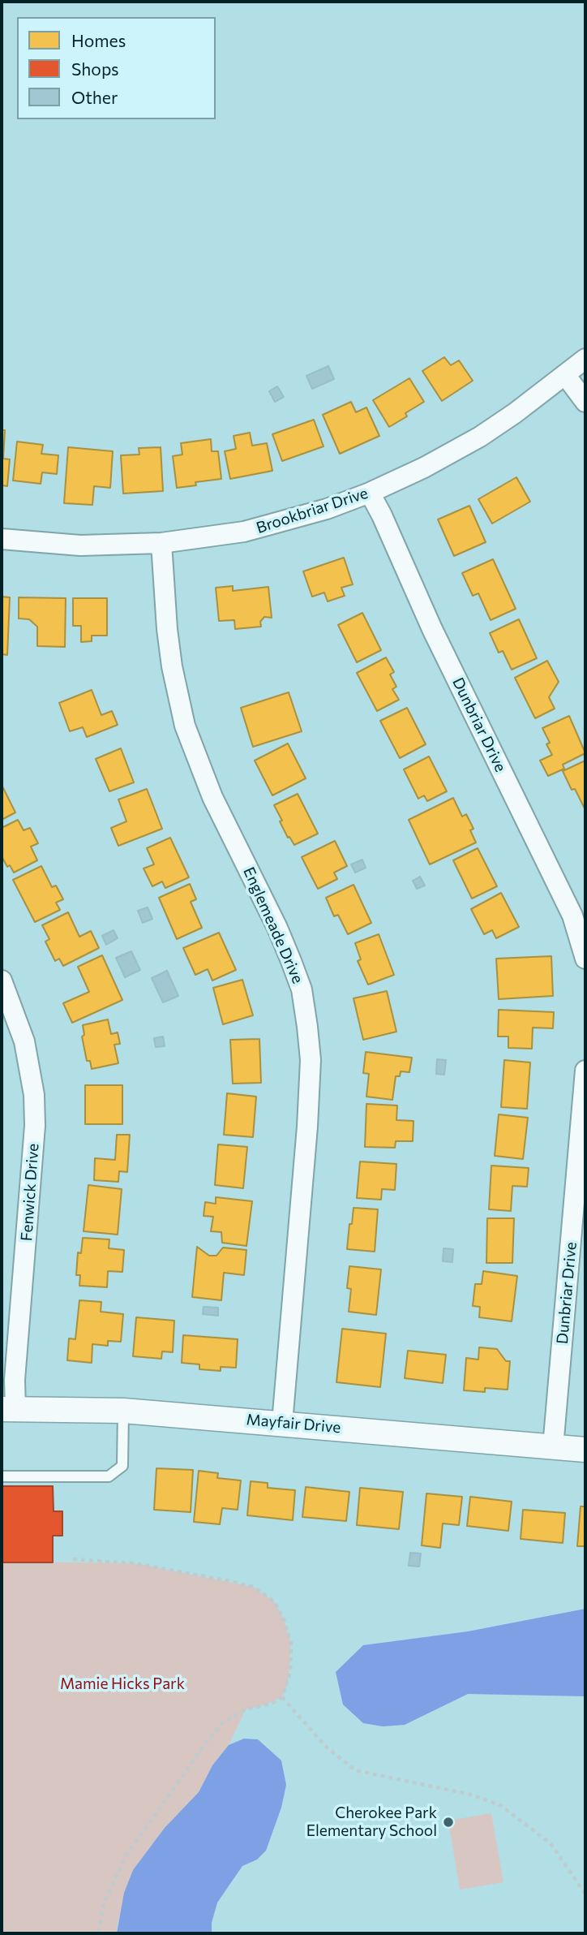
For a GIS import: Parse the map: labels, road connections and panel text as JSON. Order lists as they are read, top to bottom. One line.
{"streets":{"street":["Brookbriar Drive","Dunbriar Drive","Englemeade Drive","Fenwick Drive","Mayfair Drive"]},"crossings":[["Brookbriar Drive","Dunbriar Drive"],["Brookbriar Drive","Englemeade Drive"],["Dunbriar Drive","Mayfair Drive"],["Englemeade Drive","Mayfair Drive"],["Fenwick Drive","Mayfair Drive"]],"parks":["Mamie Hicks Park"],"places":["Cherokee Park Elementary School"],"legend":["Homes","Shops","Other"]}
